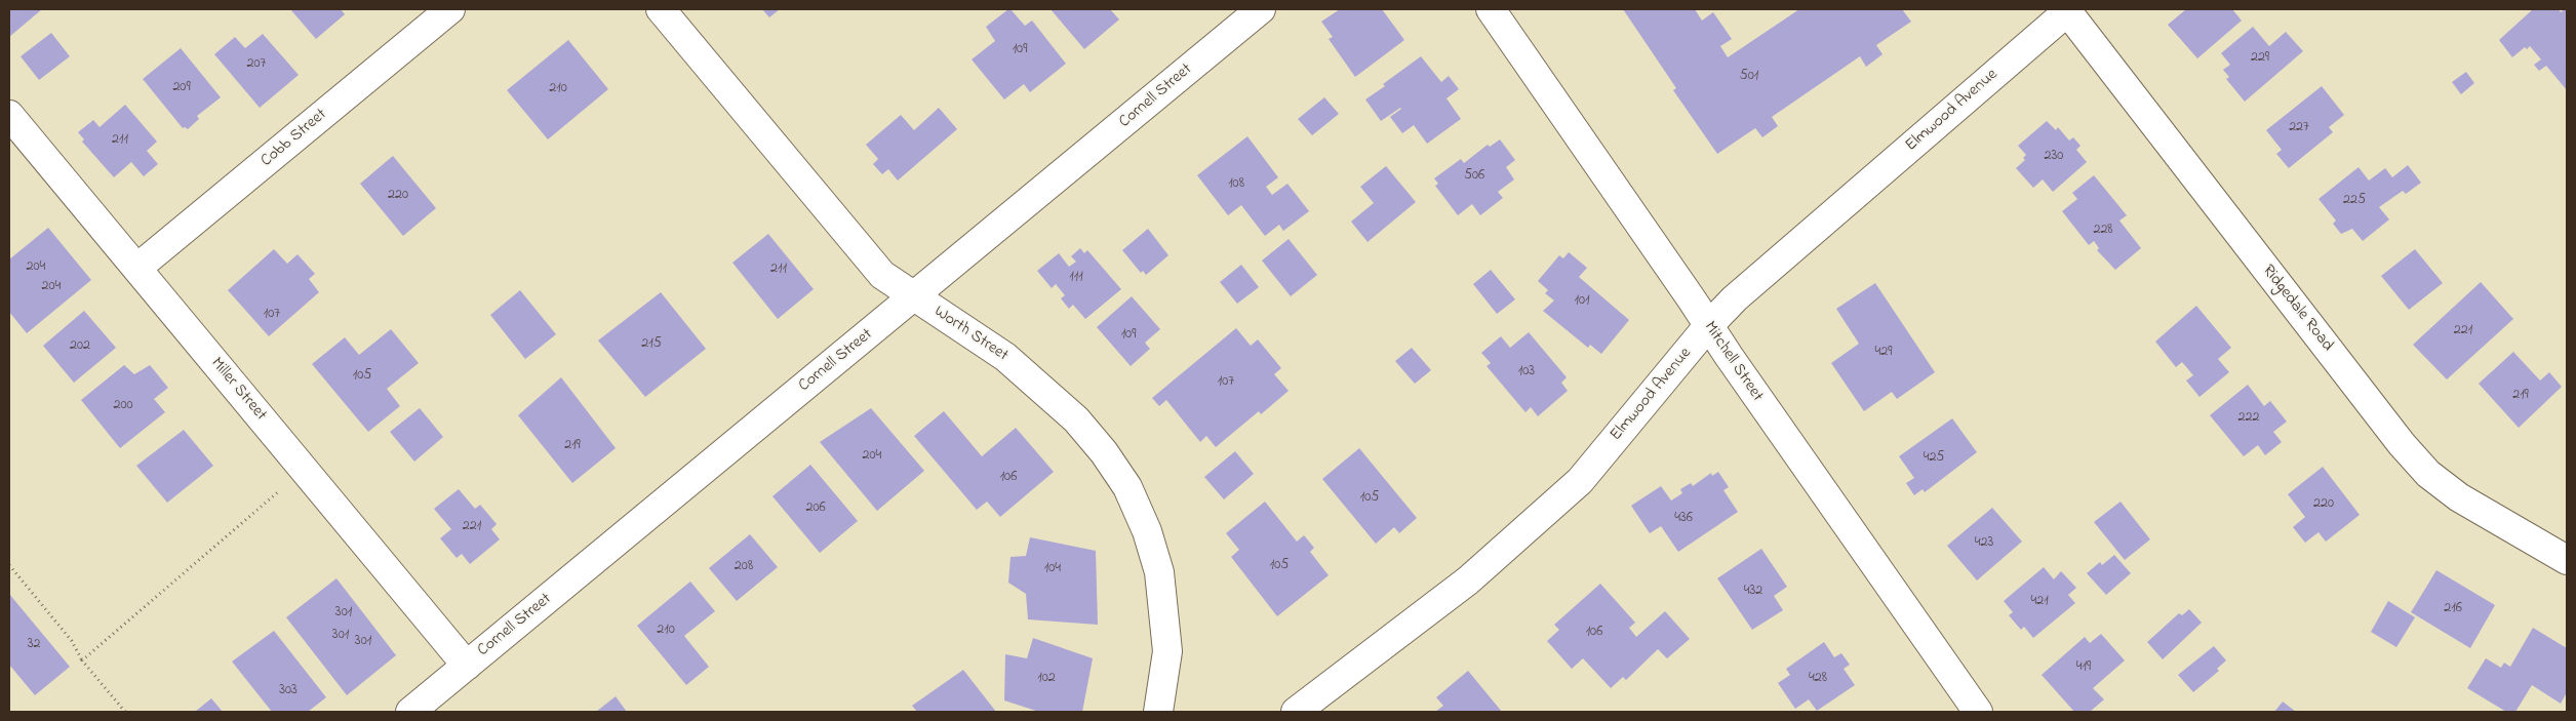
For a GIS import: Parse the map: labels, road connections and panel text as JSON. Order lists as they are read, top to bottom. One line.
{"streets":{"street":["Cornell Street","Elmwood Avenue","Cobb Street","Ridgedale Road","Worth Street","Mitchell Street","Miller Street"]},"crossings":[["Cornell Street","Worth Street"],["Cornell Street","Miller Street"],["Elmwood Avenue","Ridgedale Road"],["Elmwood Avenue","Mitchell Street"],["Cobb Street","Miller Street"]],"house_numbers":["109","229","207","501","209","210","227","211","230","506","108","220","225","228","204","211","111","204","101","107","221","109","215","202","429","103","105","107","219","200","222","219","204","425","106","105","220","206","436","221","423","105","208","104","432","421","216","301","210","106","301","301","32","419","102","428","303"]}
